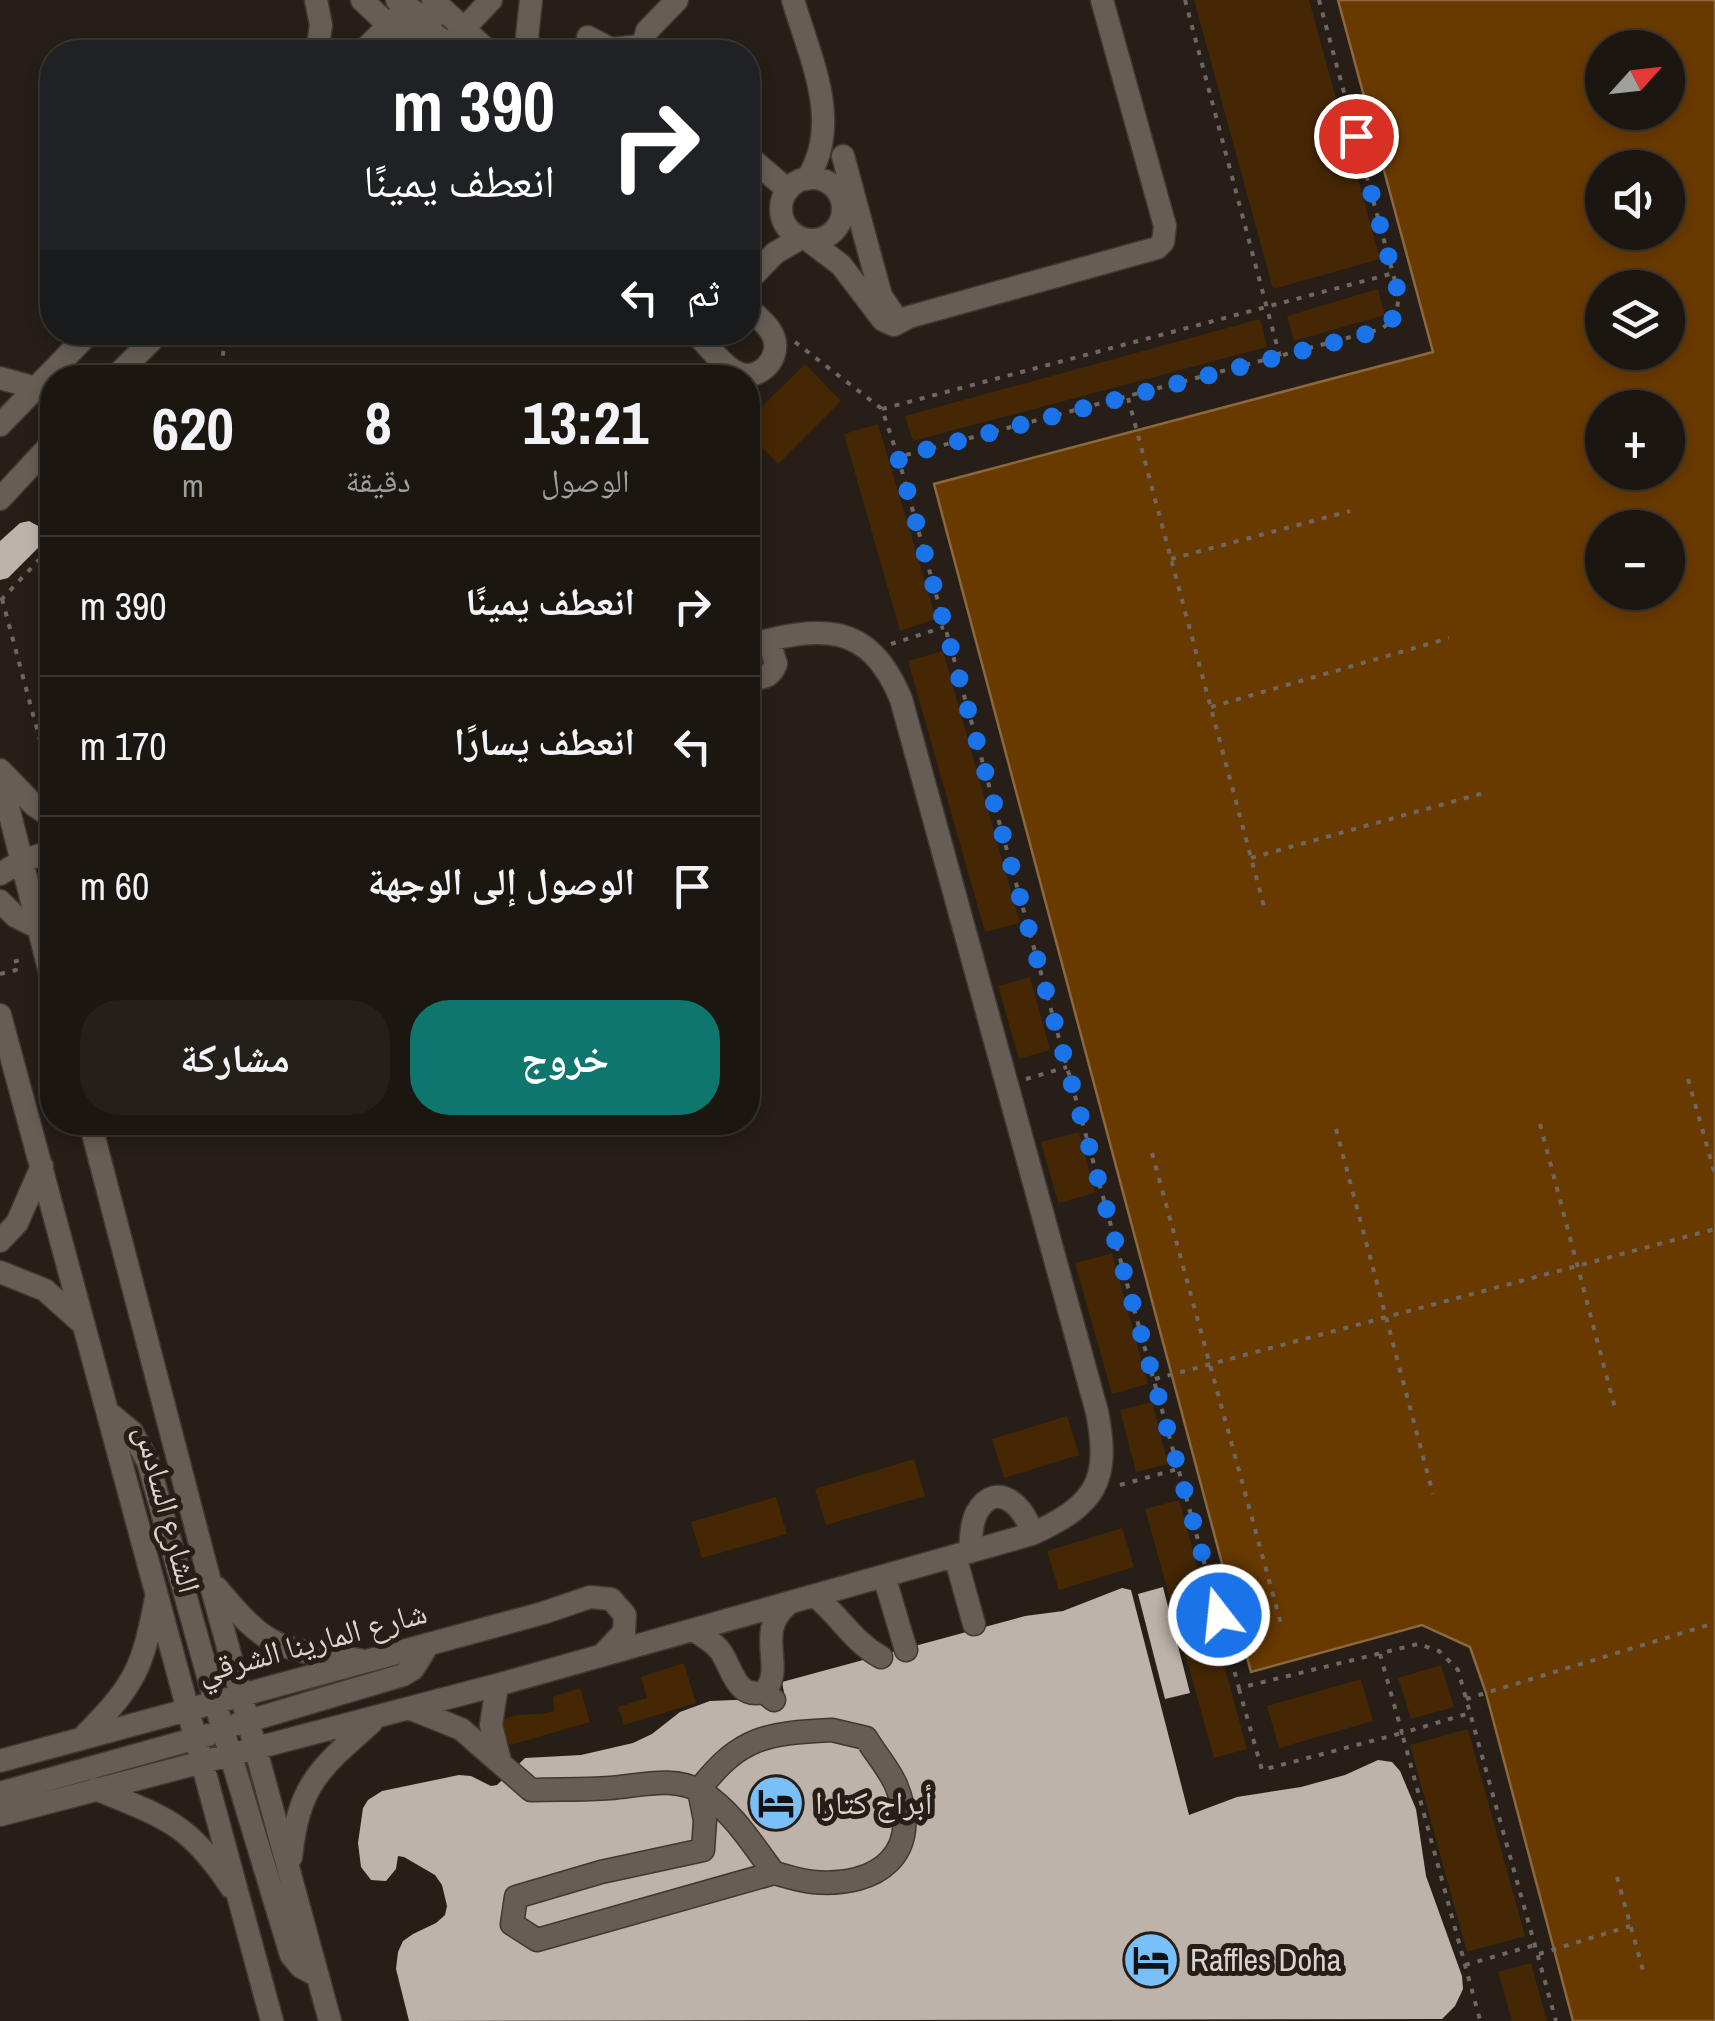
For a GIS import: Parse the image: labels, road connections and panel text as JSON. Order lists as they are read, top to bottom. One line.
{"streets":{"street":["الشارع السادس","شارع المارينا الشرقي"]},"crossings":[["الشارع السادس","شارع المارينا الشرقي"]],"places":{"hotel":["أبراج كتارا","Raffles Doha"]},"north":"top right","page":{"map_buttons":["+","−"],"turn":["390 m","انعطف يمينًا"],"then":"ثم","eta":["13:21","الوصول","8","دقيقة","620","m"],"list":[{"name":"انعطف يمينًا","value":"390 m"},{"name":"انعطف يسارًا","value":"170 m"},{"name":"الوصول إلى الوجهة","value":"60 m"}],"buttons":["خروج","مشاركة"]}}
